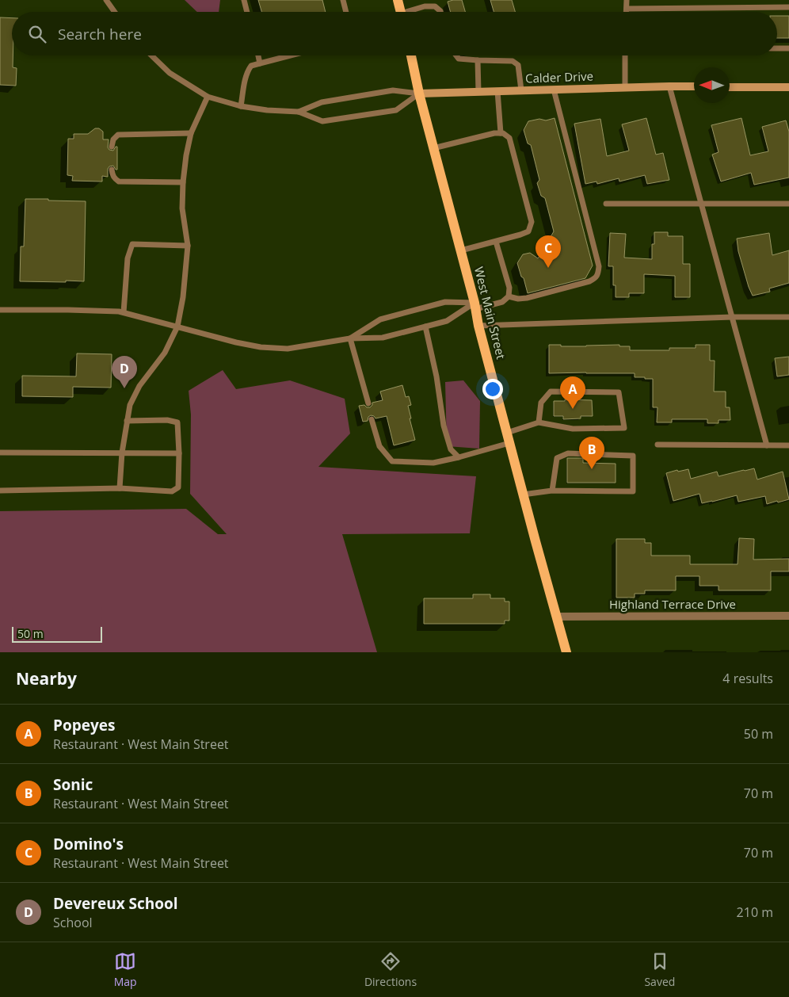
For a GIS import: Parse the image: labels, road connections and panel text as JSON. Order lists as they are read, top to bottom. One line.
{"streets":{"main road":["West Main Street"],"street":["Calder Drive","Highland Terrace Drive"]},"crossings":[["Calder Drive","West Main Street"],["West Main Street","Highland Terrace Drive"]],"scale_bar":"50 m","north":"left","page":{"search":"Search here","pins":["C","D","A","B"],"scale":"50 m","heading":["Nearby","4 results"],"list":[{"mark":"A","name":"Popeyes","note":"Restaurant · West Main Street","value":"50 m"},{"mark":"B","name":"Sonic","note":"Restaurant · West Main Street","value":"70 m"},{"mark":"C","name":"Domino's","note":"Restaurant · West Main Street","value":"70 m"},{"mark":"D","name":"Devereux School","note":"School","value":"210 m"}],"nav":["Map","Directions","Saved"]}}
